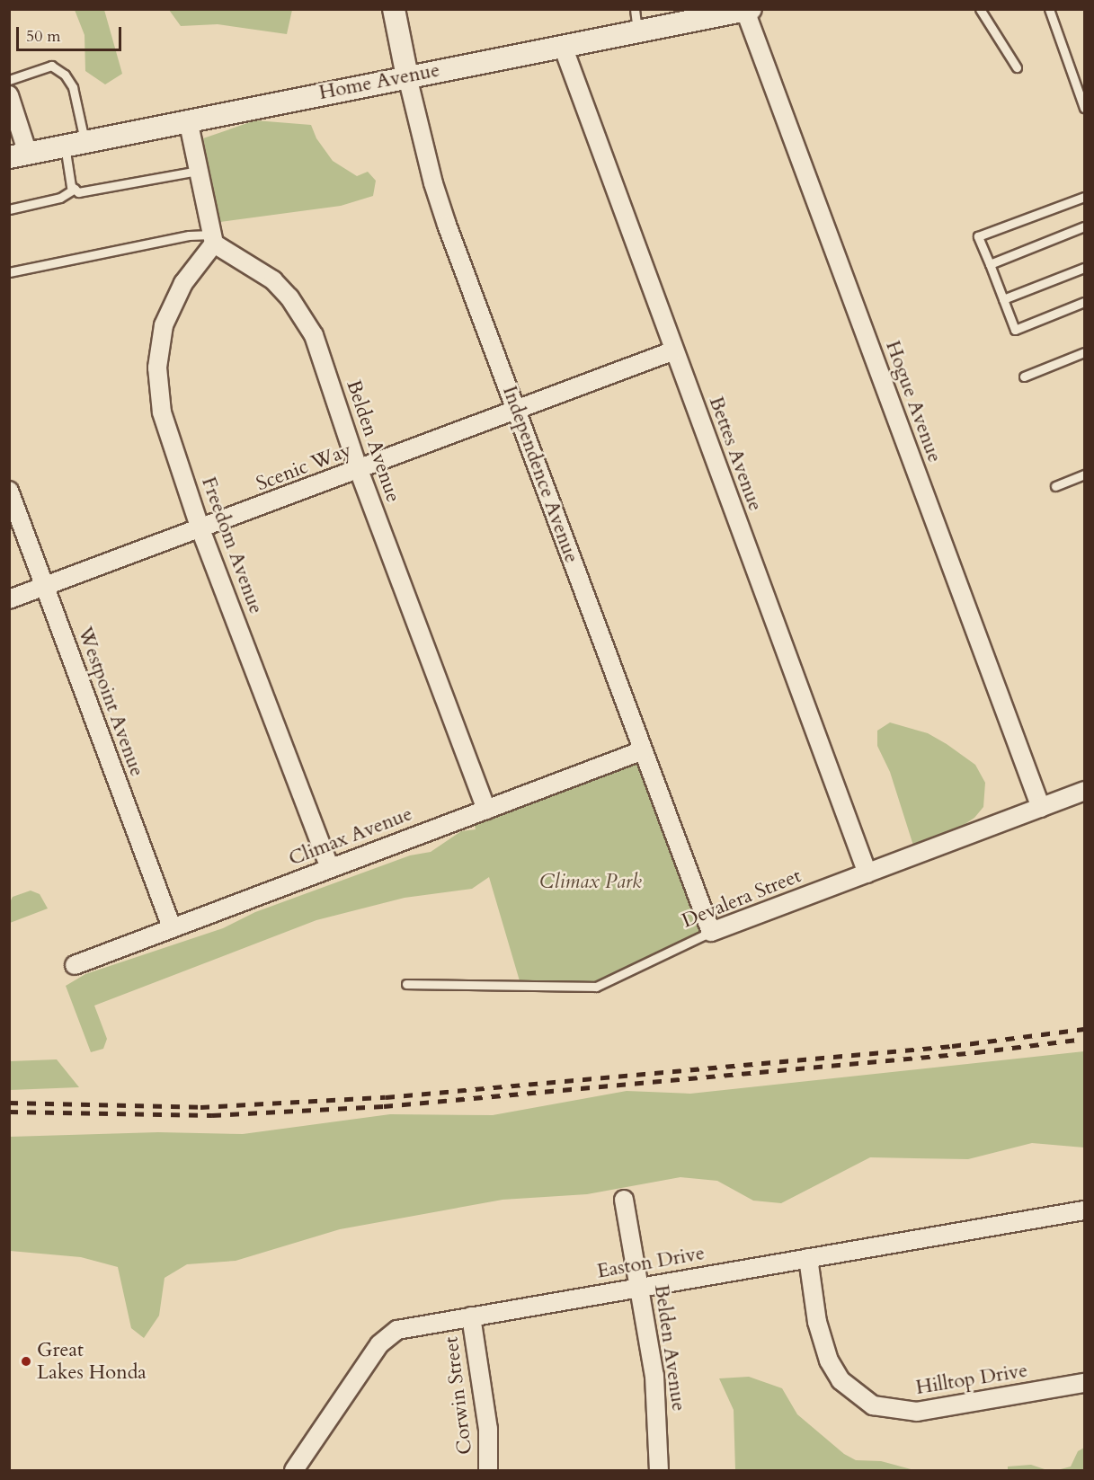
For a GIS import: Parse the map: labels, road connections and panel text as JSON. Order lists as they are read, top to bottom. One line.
{"streets":{"street":["Home Avenue","Hogue Avenue","Belden Avenue","Bettes Avenue","Scenic Way","Independence Avenue","Freedom Avenue","Westpoint Avenue","Climax Avenue","Devalera Street","Easton Drive","Hilltop Drive","Corwin Street"]},"crossings":[["Home Avenue","Hogue Avenue"],["Home Avenue","Bettes Avenue"],["Home Avenue","Independence Avenue"],["Hogue Avenue","Devalera Street"],["Belden Avenue","Scenic Way"],["Belden Avenue","Freedom Avenue"],["Belden Avenue","Climax Avenue"],["Belden Avenue","Easton Drive"],["Bettes Avenue","Scenic Way"],["Bettes Avenue","Devalera Street"],["Scenic Way","Independence Avenue"],["Scenic Way","Freedom Avenue"],["Scenic Way","Westpoint Avenue"],["Independence Avenue","Climax Avenue"],["Independence Avenue","Devalera Street"],["Freedom Avenue","Climax Avenue"],["Westpoint Avenue","Climax Avenue"],["Easton Drive","Hilltop Drive"],["Easton Drive","Corwin Street"]],"parks":["Climax Park"],"places":["Great Lakes Honda"],"scale_bar":"50 m"}
